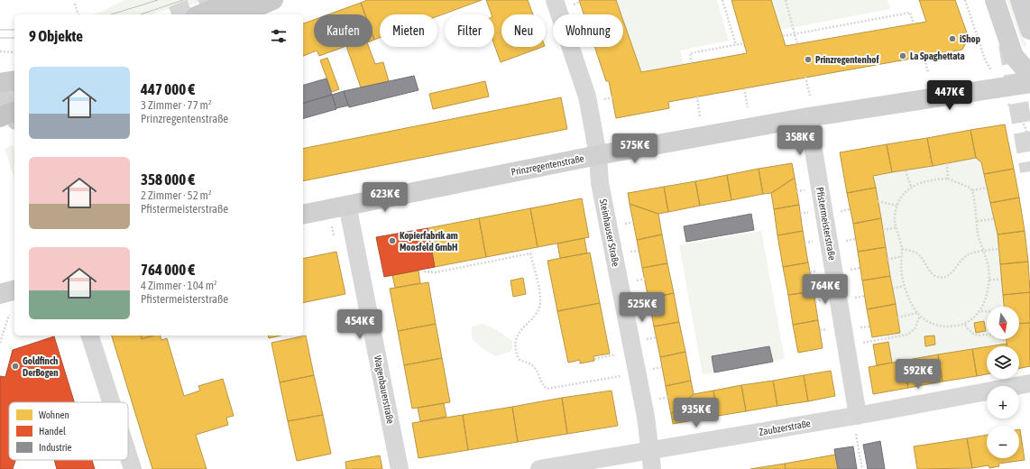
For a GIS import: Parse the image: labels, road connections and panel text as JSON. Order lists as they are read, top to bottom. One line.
{"streets":{"main road":["Prinzregentenstraße"],"street":["Pfistermeisterstraße","Steinhauser Straße","Wagenbauerstraße","Zaubzerstraße"]},"crossings":[["Prinzregentenstraße","Pfistermeisterstraße"],["Prinzregentenstraße","Steinhauser Straße"],["Prinzregentenstraße","Wagenbauerstraße"],["Pfistermeisterstraße","Zaubzerstraße"],["Steinhauser Straße","Zaubzerstraße"]],"places":["iShop","La Spaghettata","Prinzregentenhof","Kopierfabrik am Moosfeld GmbH","Goldfinch DerBogen"],"legend":["Wohnen","Handel","Industrie"],"north":"bottom","page":{"chip":["Kaufen","Mieten","Filter","Neu","Wohnung"],"heading":"9 Objekte","list":[{"name":"447 000 €","note":"3 Zimmer · 77 m² · Prinzregentenstraße"},{"name":"358 000 €","note":"2 Zimmer · 52 m² · Pfistermeisterstraße"},{"name":"764 000 €","note":"4 Zimmer · 104 m² · Pfistermeisterstraße"}],"price":["447K €","358K €","575K €","623K €","764K €","525K €","454K €","592K €","935K €"],"map_buttons":["+","−"]}}
